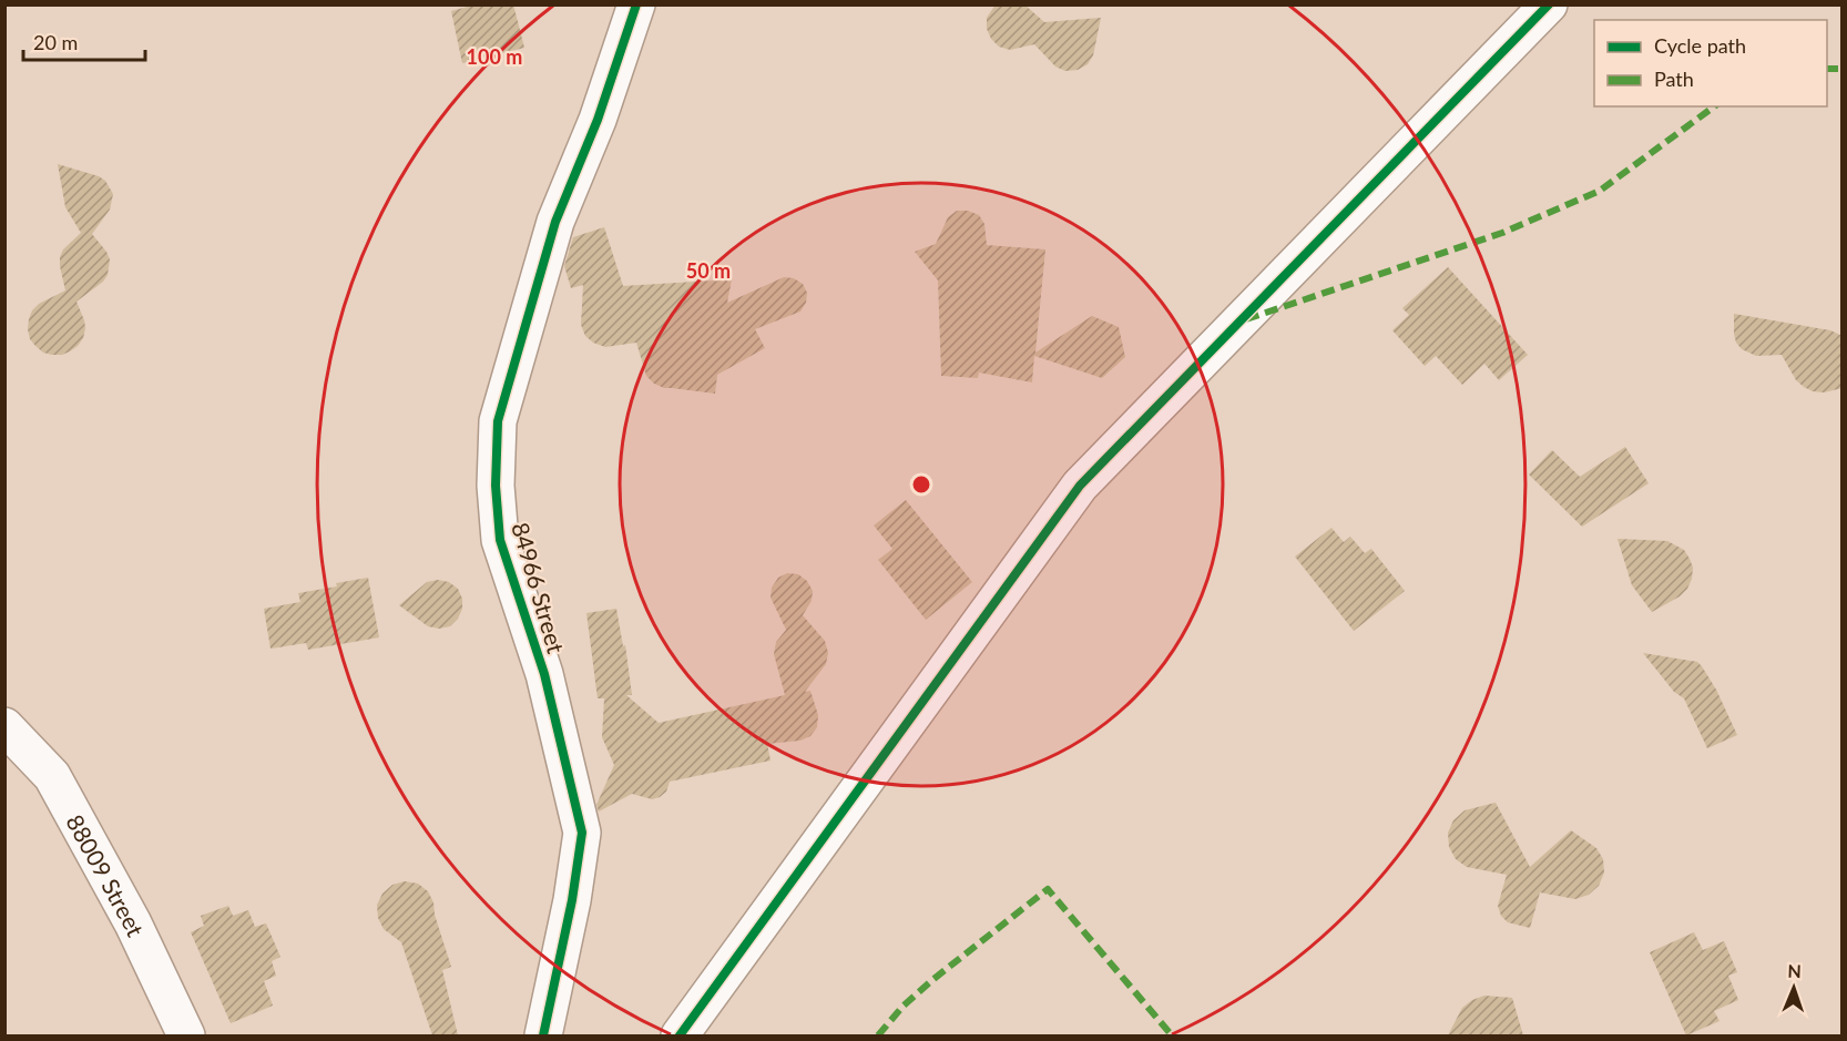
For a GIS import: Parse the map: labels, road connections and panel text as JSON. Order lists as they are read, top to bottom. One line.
{"streets":{"street":["84966 Street","88009 Street"]},"legend":["Cycle path","Path"],"scale_bar":"20 m","north":"top","rings":["100 m","50 m"]}
